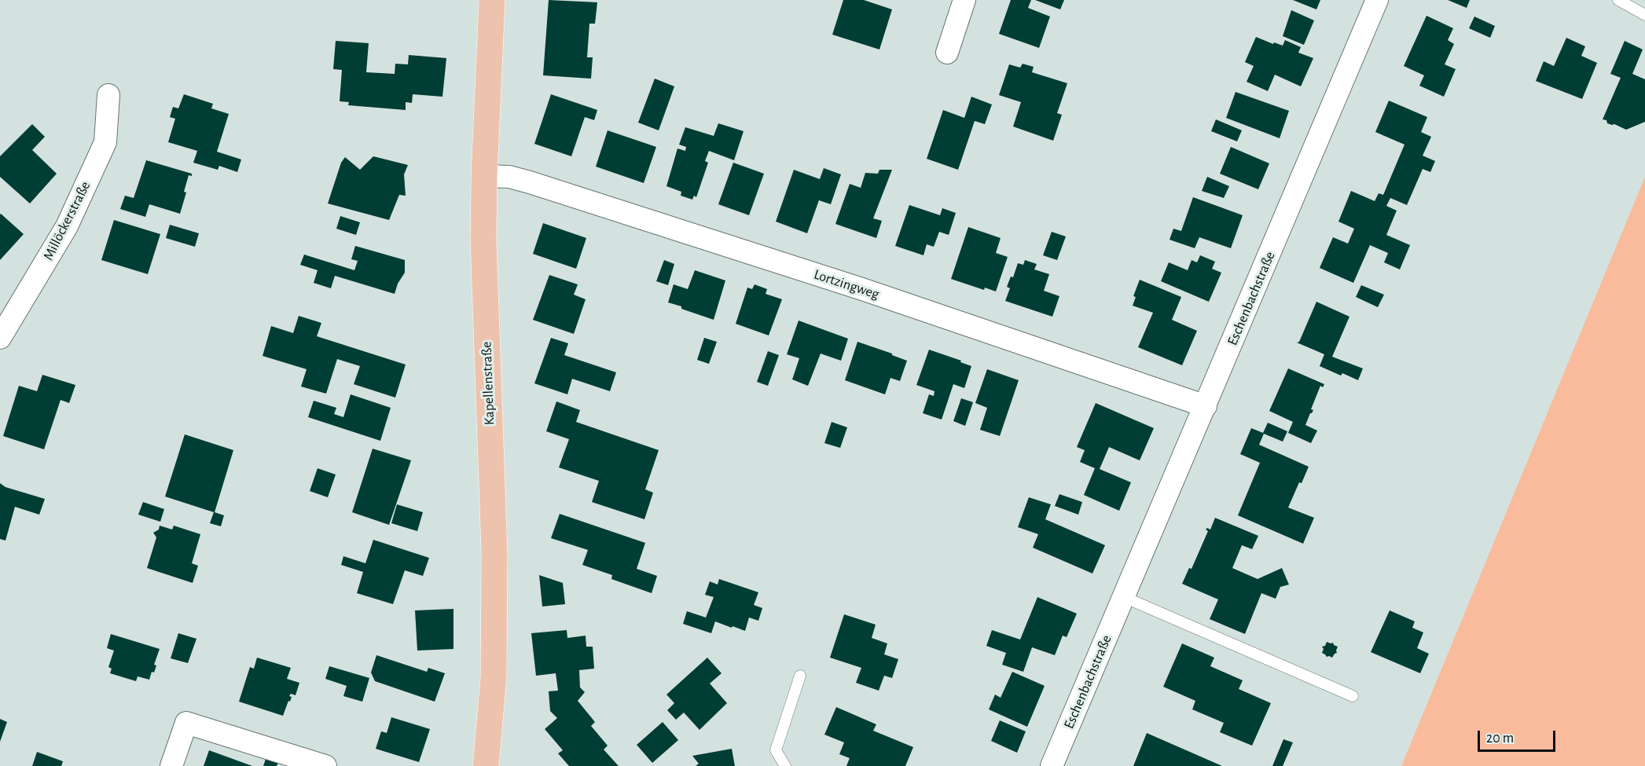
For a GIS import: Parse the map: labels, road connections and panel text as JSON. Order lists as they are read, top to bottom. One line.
{"streets":{"main road":["Kapellenstraße"],"street":["Millöckerstraße","Lortzingweg","Eschenbachstraße"]},"crossings":[["Lortzingweg","Eschenbachstraße"],["Lortzingweg","Kapellenstraße"]],"scale_bar":"20 m"}
